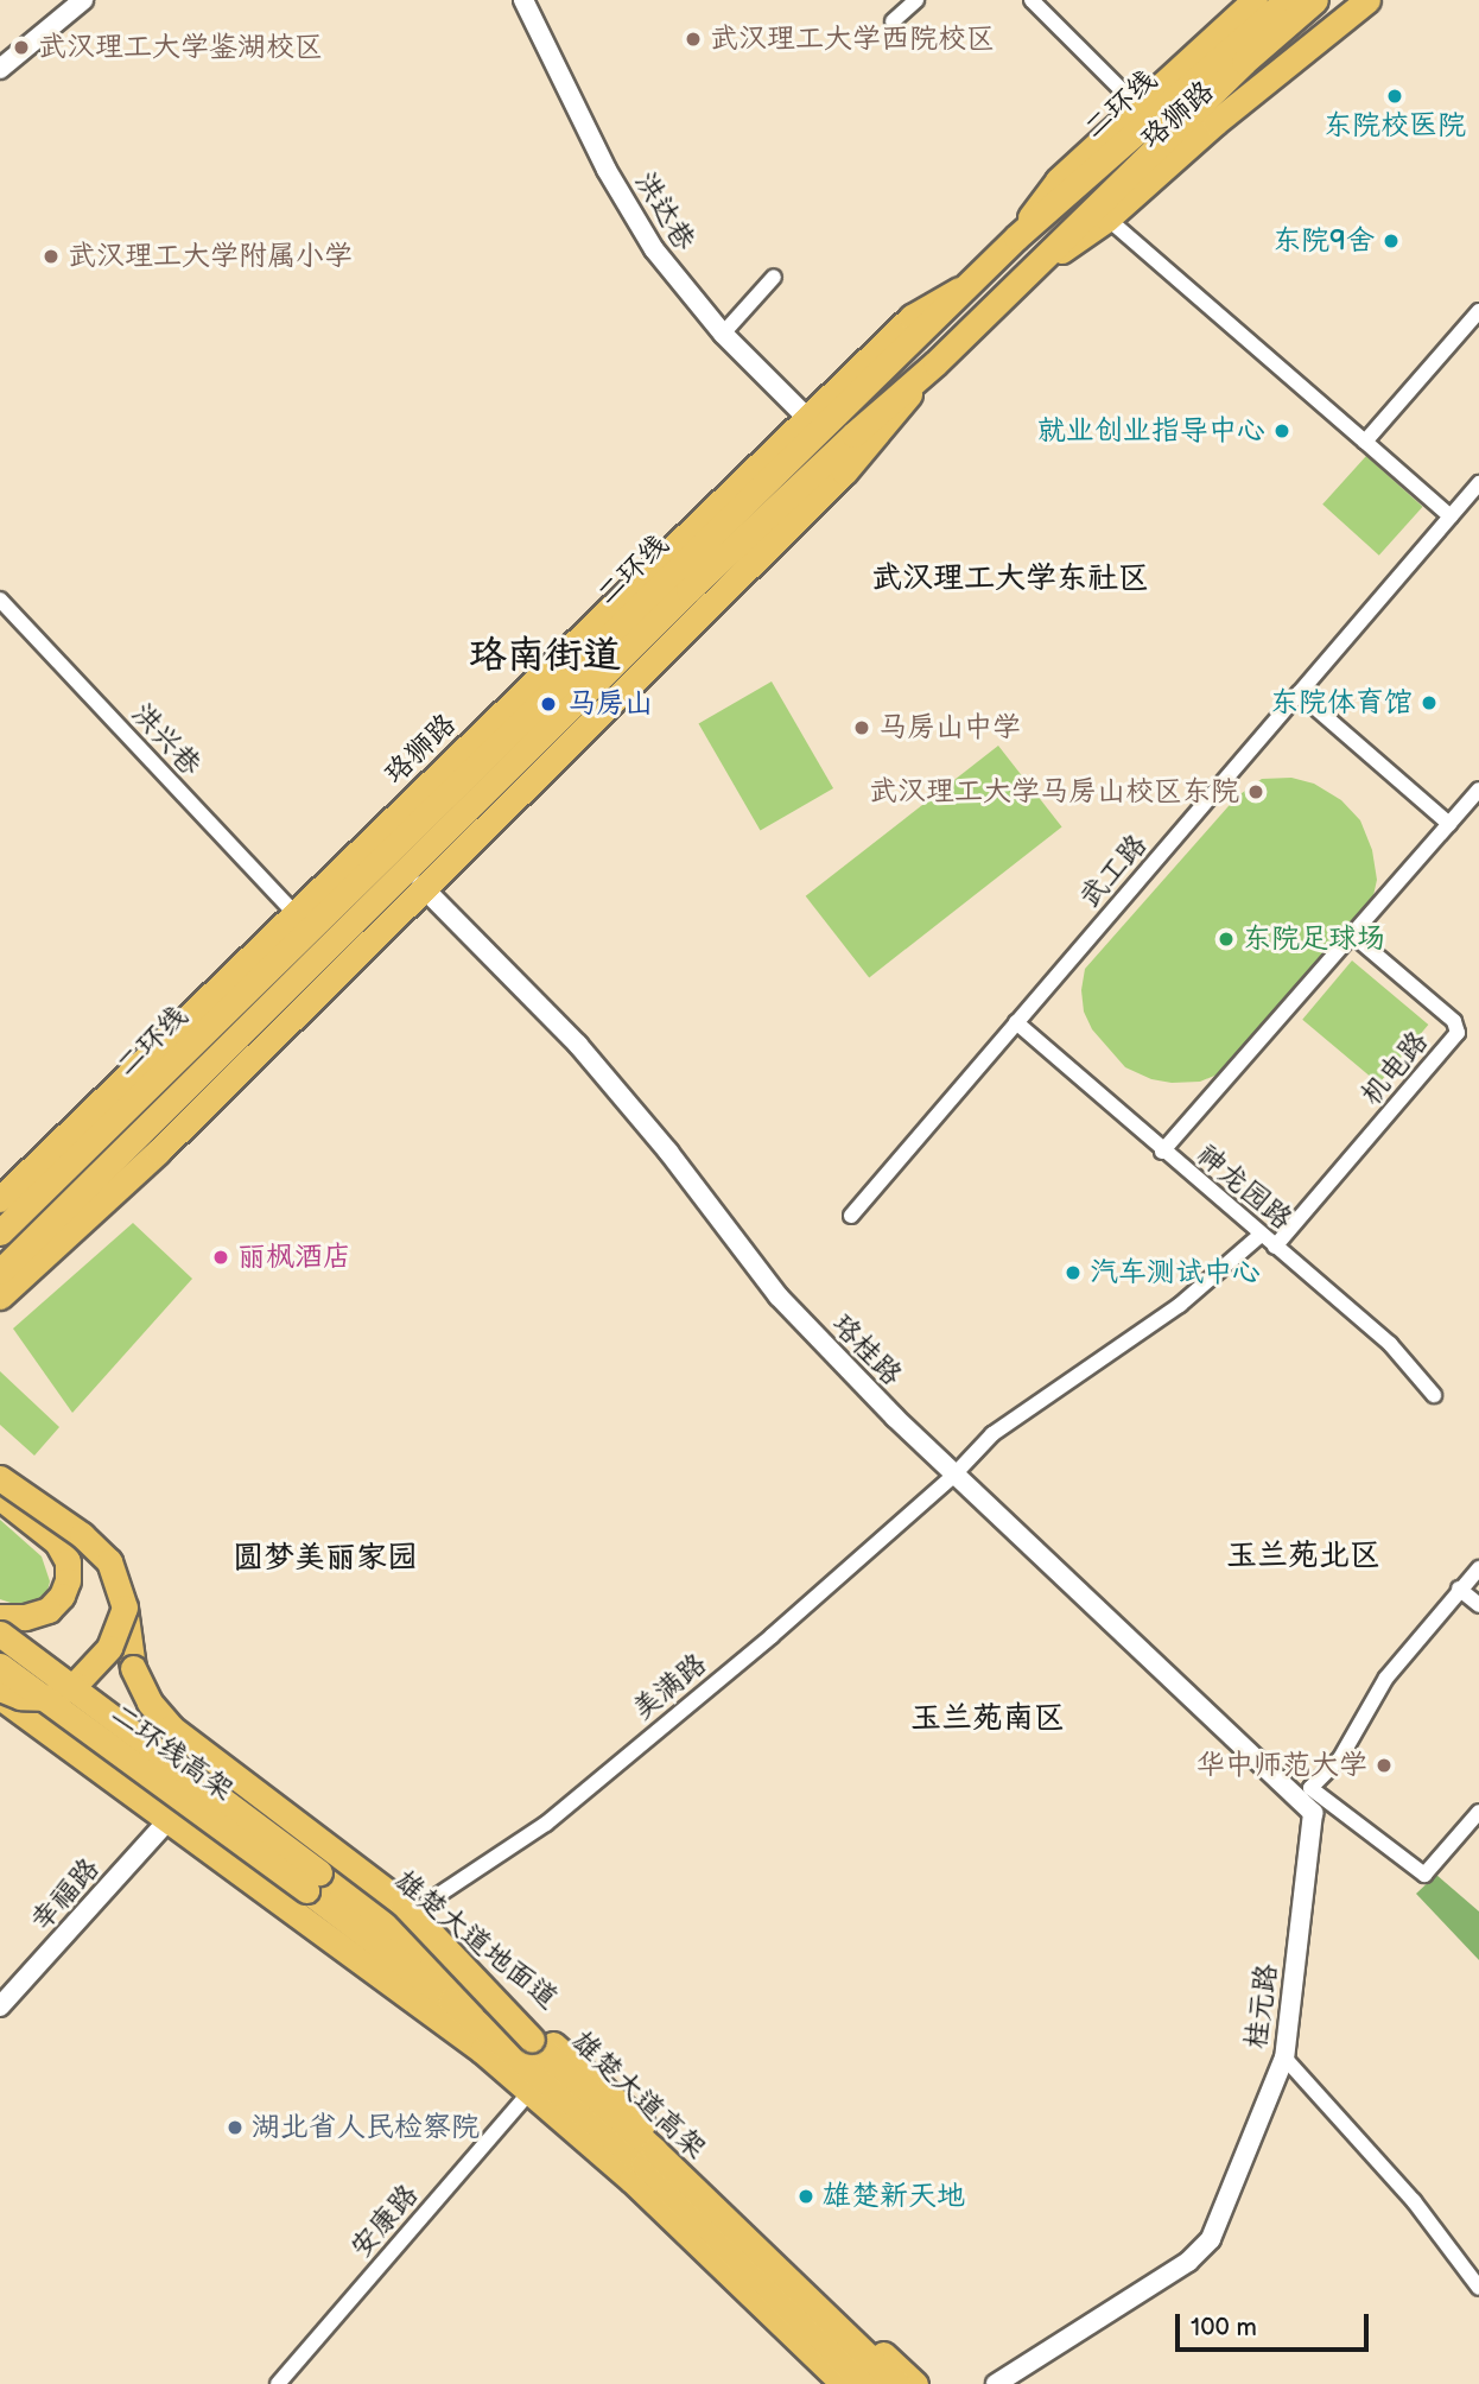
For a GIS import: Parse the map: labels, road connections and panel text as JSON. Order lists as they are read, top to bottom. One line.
{"streets":{"main road":["二环线","珞狮路","二环线高架","雄楚大道地面道","雄楚大道高架"],"street":["洪达巷","洪兴巷","武工路","机电路","神龙园路","珞桂路","美满路","幸福路","桂元路","安康路"]},"crossings":[["二环线","珞狮路"],["珞狮路","洪达巷"],["珞狮路","洪兴巷"],["武工路","神龙园路"],["机电路","神龙园路"],["珞桂路","美满路"],["珞桂路","桂元路"],["美满路","雄楚大道地面道"],["二环线高架","雄楚大道高架"]],"districts":["武汉理工大学东社区","珞南街道","玉兰苑北区","圆梦美丽家园","玉兰苑南区"],"places":["武汉理工大学西院校区","武汉理工大学鉴湖校区","东院校医院","东院9舍","武汉理工大学附属小学","就业创业指导中心","东院体育馆","马房山","马房山中学","武汉理工大学马房山校区东院","东院足球场","丽枫酒店","汽车测试中心","华中师范大学","湖北省人民检察院","雄楚新天地"],"scale_bar":"100 m"}
